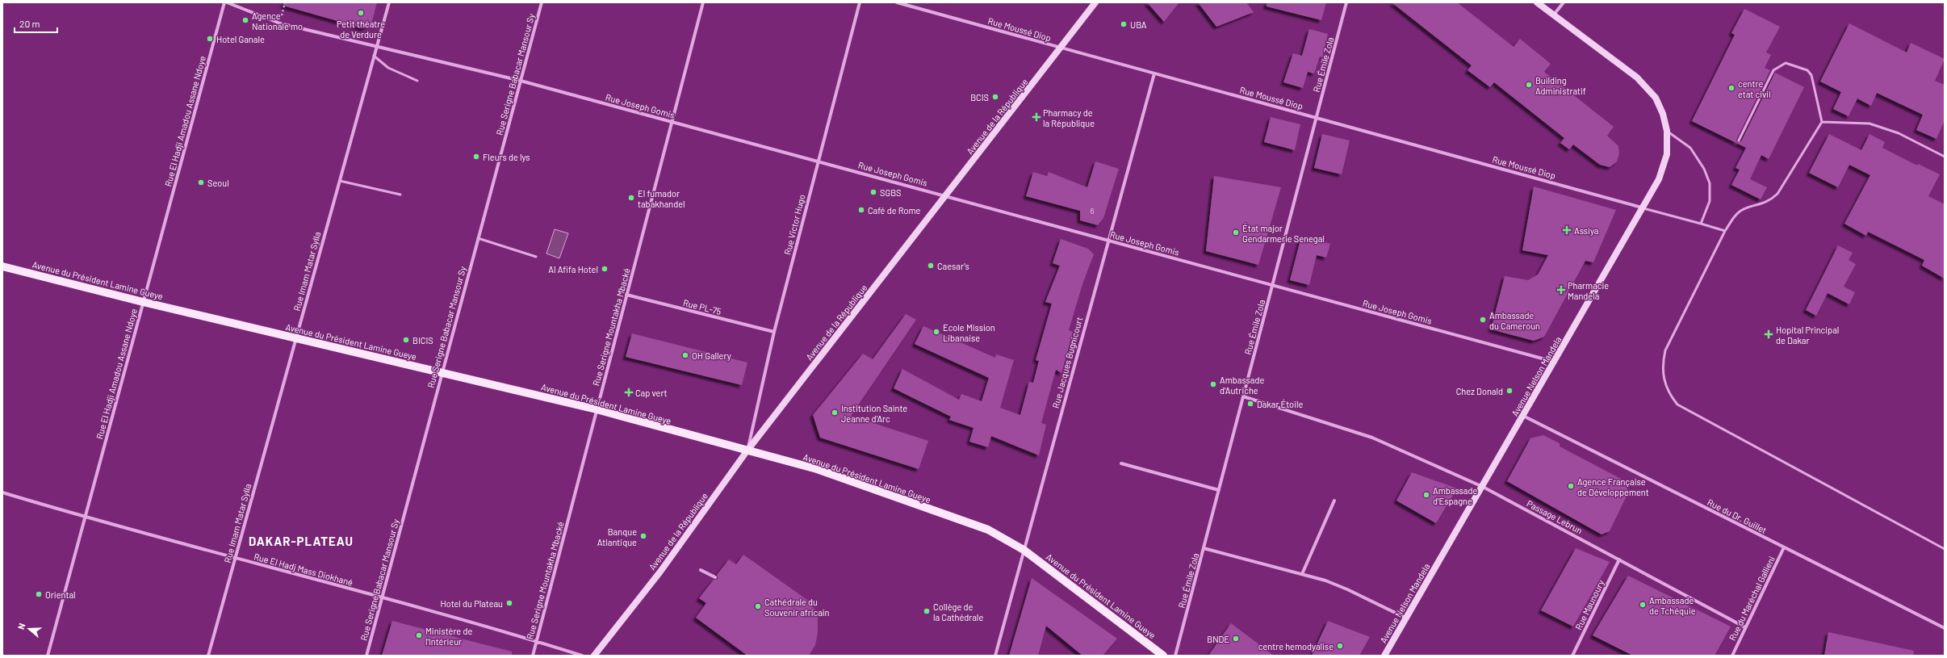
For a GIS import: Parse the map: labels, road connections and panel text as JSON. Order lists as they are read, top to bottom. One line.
{"streets":{"main road":["Avenue du Président Lamine Gueye"],"street":["Rue Moussé Diop","Rue Émile Zola","Rue Serigne Babacar Mansour Sy","Rue Joseph Gomis","Avenue de la République","Rue El Hadji Amadou Assane Ndoye","Rue Victor Hugo","Rue Imam Matar Sylla","Rue PL-75","Rue Serigne Mountakha Mbacké","Rue Jacques Bugnicourt","Avenue Nelson Mandela","Rue du Dr. Guillet","Passage Lebrun","Rue El Hadj Mass Diokhané","Rue du Maréchal Gallieni","Rue Maunoury"]},"crossings":[["Rue Moussé Diop","Rue Émile Zola"],["Rue Moussé Diop","Avenue de la République"],["Rue Moussé Diop","Rue Jacques Bugnicourt"],["Rue Moussé Diop","Avenue Nelson Mandela"],["Rue Émile Zola","Rue Joseph Gomis"],["Rue Émile Zola","Passage Lebrun"],["Rue Serigne Babacar Mansour Sy","Rue Joseph Gomis"],["Rue Serigne Babacar Mansour Sy","Avenue du Président Lamine Gueye"],["Rue Serigne Babacar Mansour Sy","Rue El Hadj Mass Diokhané"],["Rue Joseph Gomis","Avenue de la République"],["Rue Joseph Gomis","Rue Victor Hugo"],["Rue Joseph Gomis","Rue Imam Matar Sylla"],["Rue Joseph Gomis","Rue Serigne Mountakha Mbacké"],["Rue Joseph Gomis","Rue Jacques Bugnicourt"],["Rue Joseph Gomis","Avenue Nelson Mandela"],["Avenue de la République","Rue Victor Hugo"],["Avenue de la République","Avenue du Président Lamine Gueye"],["Rue El Hadji Amadou Assane Ndoye","Avenue du Président Lamine Gueye"],["Rue El Hadji Amadou Assane Ndoye","Rue El Hadj Mass Diokhané"],["Rue Victor Hugo","Avenue du Président Lamine Gueye"],["Rue Victor Hugo","Rue PL-75"],["Rue Imam Matar Sylla","Avenue du Président Lamine Gueye"],["Rue Imam Matar Sylla","Rue El Hadj Mass Diokhané"],["Avenue du Président Lamine Gueye","Rue Serigne Mountakha Mbacké"],["Avenue du Président Lamine Gueye","Rue Jacques Bugnicourt"],["Rue PL-75","Rue Serigne Mountakha Mbacké"],["Rue Serigne Mountakha Mbacké","Rue El Hadj Mass Diokhané"],["Avenue Nelson Mandela","Rue du Dr. Guillet"],["Avenue Nelson Mandela","Passage Lebrun"],["Rue du Dr. Guillet","Rue du Maréchal Gallieni"],["Passage Lebrun","Rue du Maréchal Gallieni"],["Passage Lebrun","Rue Maunoury"]],"districts":["DAKAR-PLATEAU"],"places":{"other":["Petit théatre de Verdure","Agence Nationale mo","UBA","Hotel Ganale","Building Administratif","centre etat civil","BCIS","Fleurs de lys","Seoul","SGBS","El fumador tabakhandel","Café de Rome","État major Gendarmerie Senegal","Caesar's","Al Afifa Hotel","Ambassade du Cameroun","Ecole Mission Libanaise","BICIS","OH Gallery","Ambassade d'Autriche","Chez Donald","Dakar Étoile","Institution Sainte Jeanne d'Arc","Agence Française de Développement","Ambassade d’Espagne","Banque Atlantique","Oriental","Hotel du Plateau","Ambassade de Tchéquie","Cathédrale du Souvenir africain","Collège de la Cathédrale","Ministère de l'Intérieur","BNDE","centre hemodyalise"],"health":["Pharmacy de la République","Assiya","Pharmacie Mandela","Hopital Principal de Dakar","Cap vert"]},"house_numbers":["6"],"scale_bar":"20 m","north":"left"}
